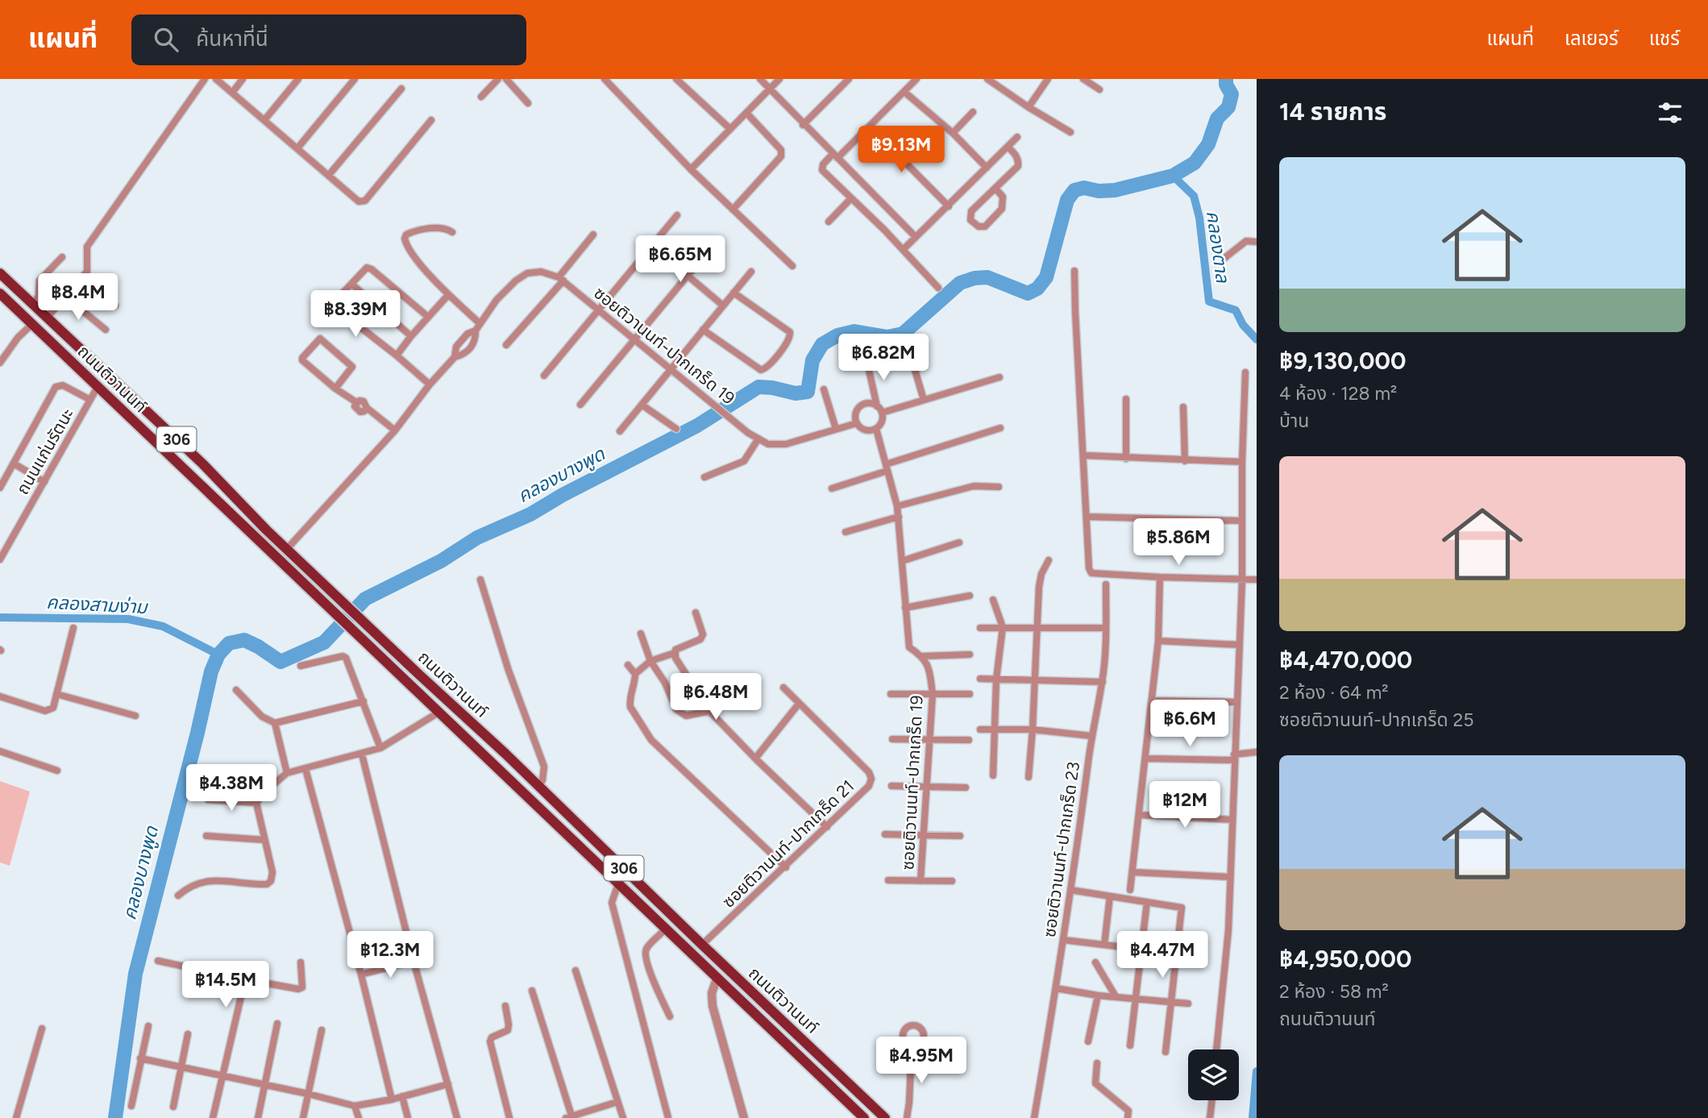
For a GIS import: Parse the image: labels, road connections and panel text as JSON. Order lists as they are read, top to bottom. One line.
{"streets":{"main road":["ถนนติวานนท์","306"],"street":["ซอยติวานนท์-ปากเกร็ด 19","ถนนแก่นรัตนะ","ซอยติวานนท์-ปากเกร็ด 21","ซอยติวานนท์-ปากเกร็ด 23"]},"crossings":[["ถนนติวานนท์","ถนนแก่นรัตนะ"],["ถนนติวานนท์","ซอยติวานนท์-ปากเกร็ด 21"]],"water":["คลองตาล","คลองบางพูด","คลองสามง่าม"],"page":{"header":"แผนที่","search":"ค้นหาที่นี่","nav":["แผนที่","เลเยอร์","แชร์"],"heading":"14 รายการ","price":["฿9.13M","฿6.65M","฿8.4M","฿8.39M","฿6.82M","฿5.86M","฿6.48M","฿6.6M","฿4.38M","฿12M","฿12.3M","฿4.47M","฿14.5M","฿4.95M"],"list":[{"name":"฿9,130,000","note":"4 ห้อง · 128 m² · บ้าน"},{"name":"฿4,470,000","note":"2 ห้อง · 64 m² · ซอยติวานนท์-ปากเกร็ด 25"},{"name":"฿4,950,000","note":"2 ห้อง · 58 m² · ถนนติวานนท์"}]}}
